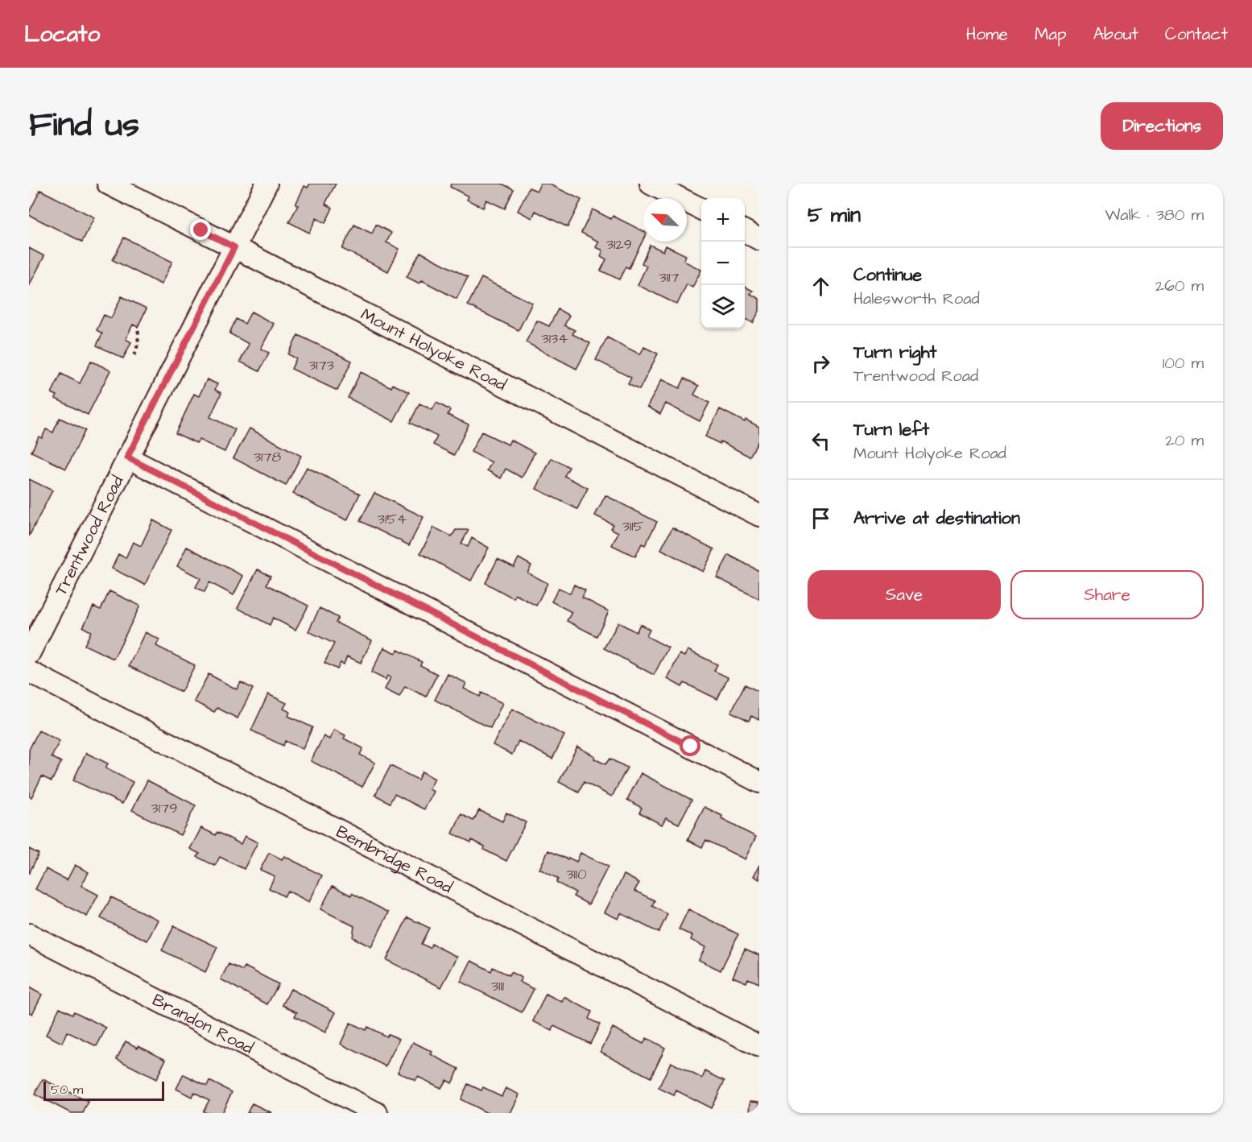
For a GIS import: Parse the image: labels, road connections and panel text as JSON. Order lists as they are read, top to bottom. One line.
{"streets":{"street":["Mount Holyoke Road","Trentwood Road","Bembridge Road","Brandon Road"]},"crossings":[["Mount Holyoke Road","Trentwood Road"]],"house_numbers":["3129","3117","3134","3173","3178","3154","3115","3179","3110","3111"],"scale_bar":"50 m","north":"top left","page":{"header":"Locato","nav":["Home","Map","About","Contact"],"title":"Find us","buttons":["Directions",["Save","Share"]],"heading":["5 min","Walk · 380 m"],"map_buttons":["+","−"],"list":[["Continue","Halesworth Road","260 m"],["Turn right","Trentwood Road","100 m"],["Turn left","Mount Holyoke Road","20 m"],"Arrive at destination"],"scale":"50 m"}}
